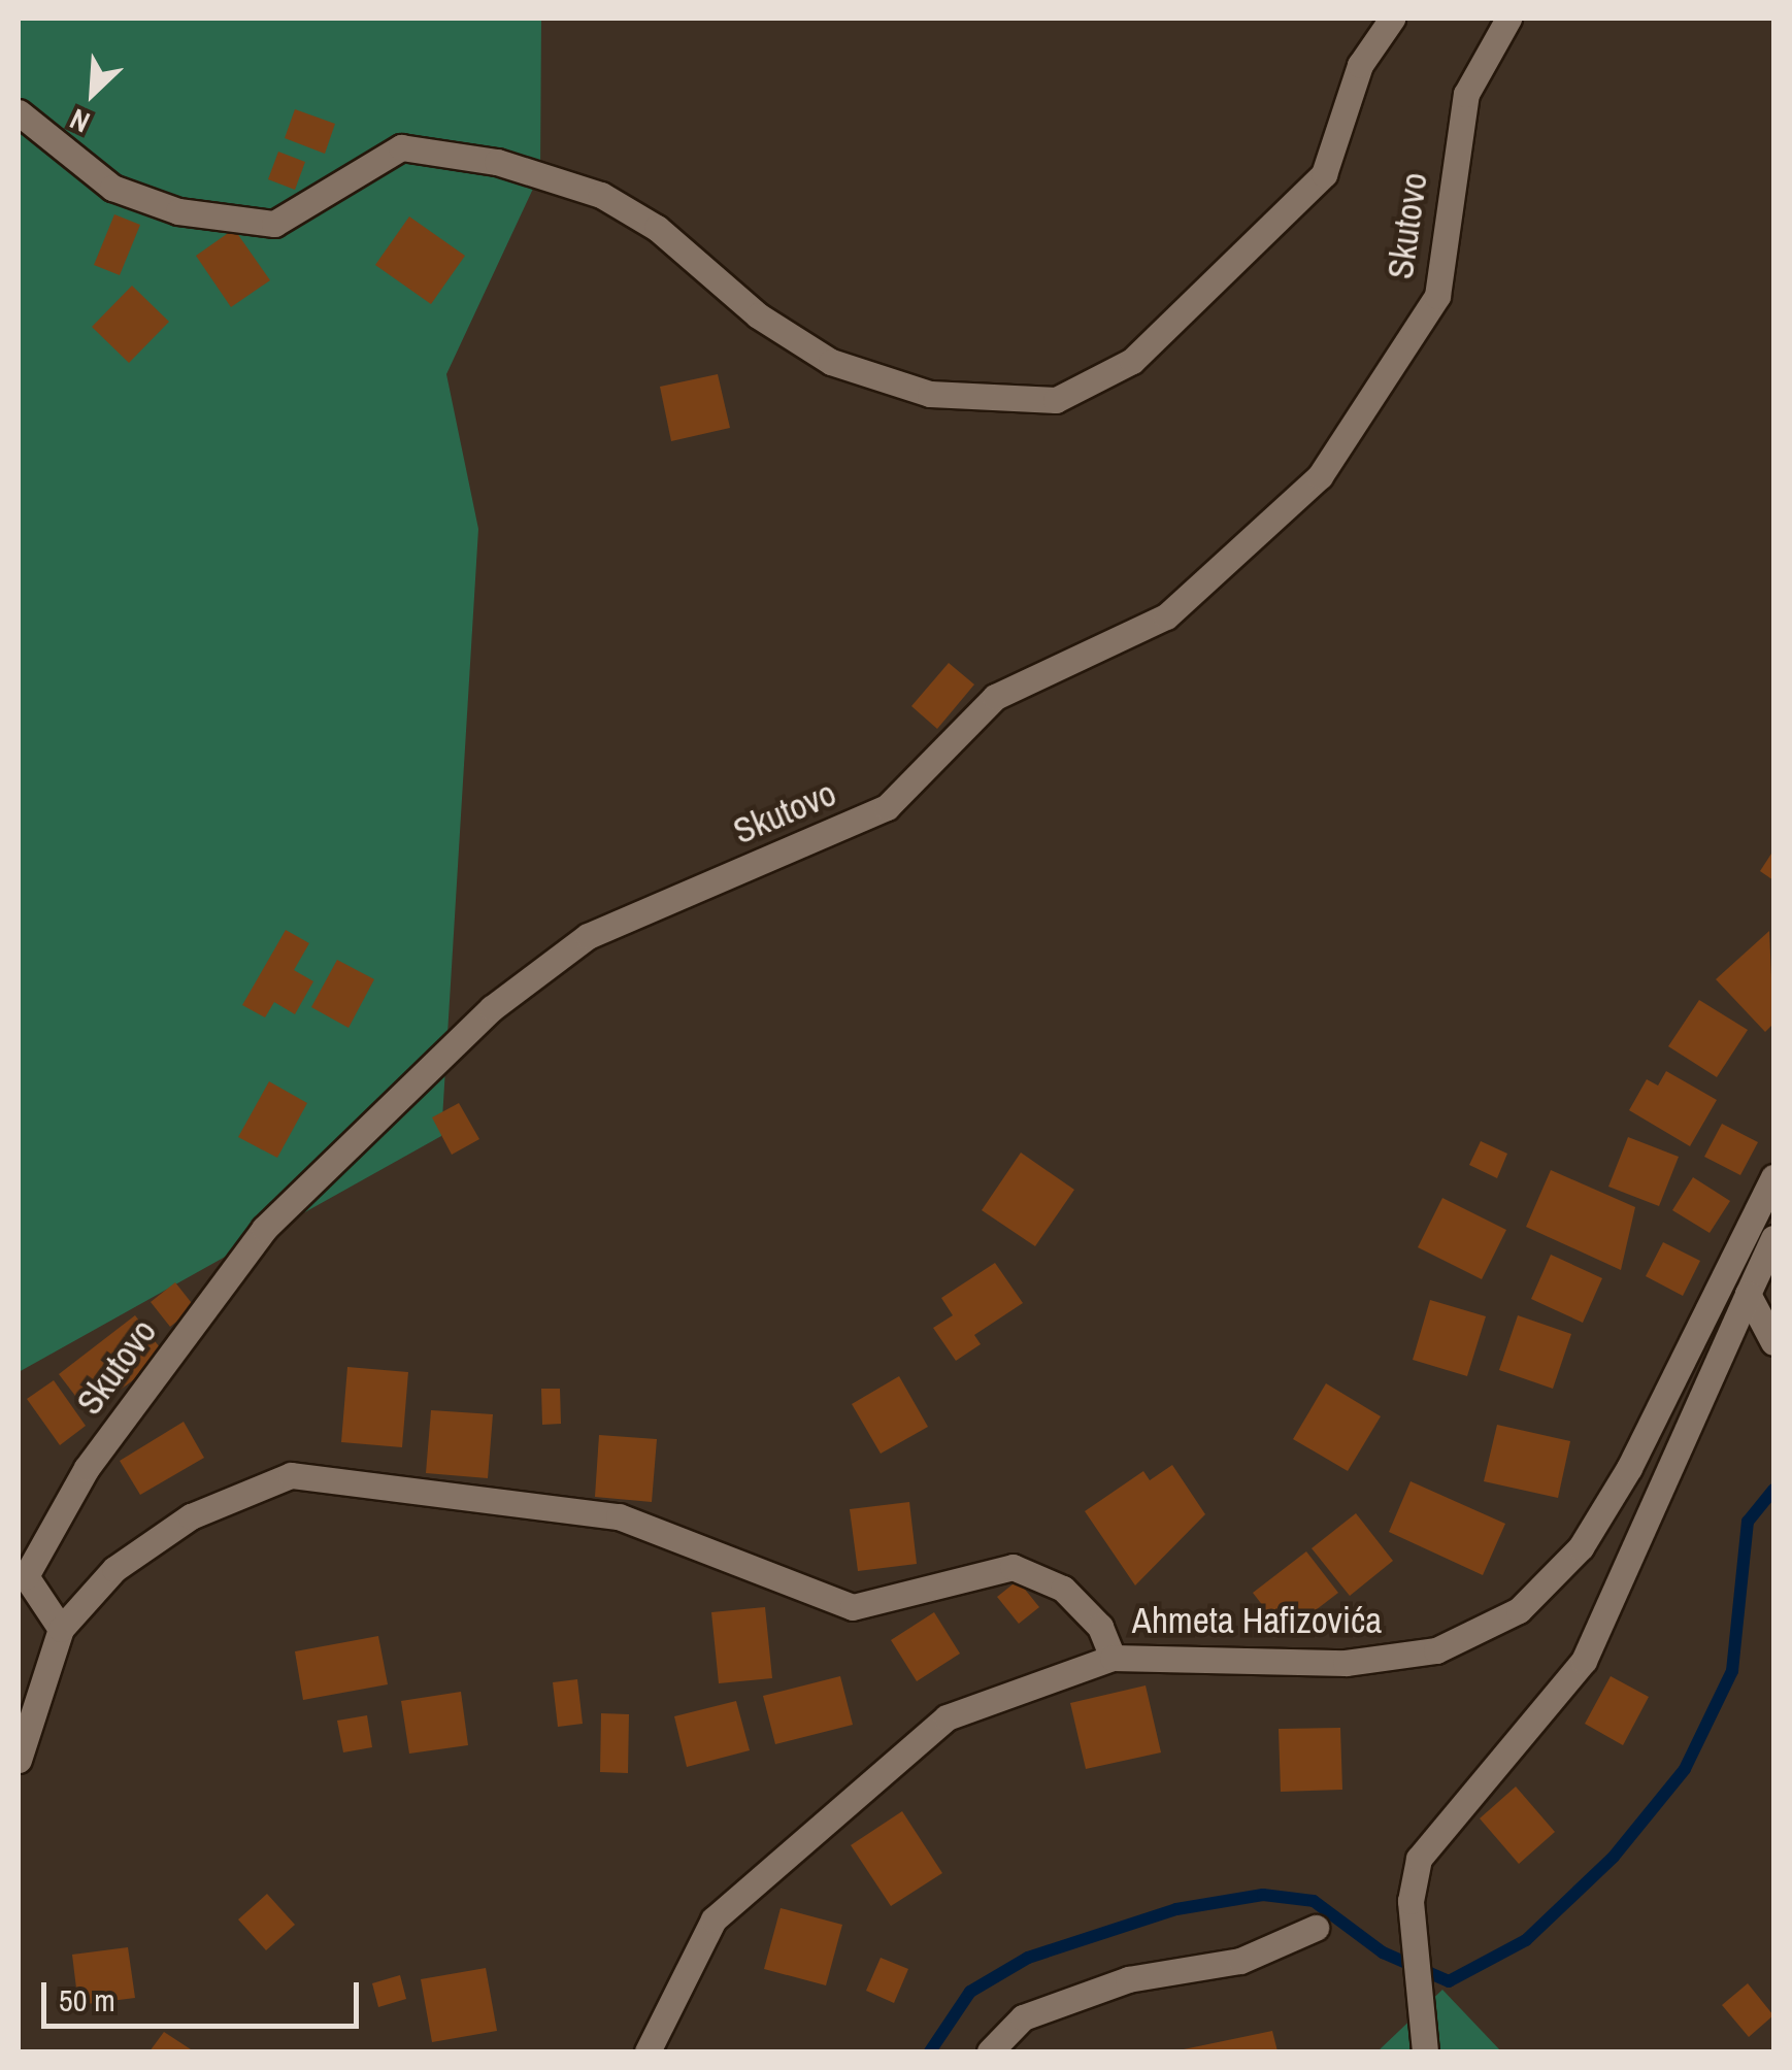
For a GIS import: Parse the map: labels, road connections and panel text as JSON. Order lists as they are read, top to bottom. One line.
{"streets":{"street":["Skutovo","Ahmeta Hafizovića"]},"scale_bar":"50 m","north":"bottom left"}
